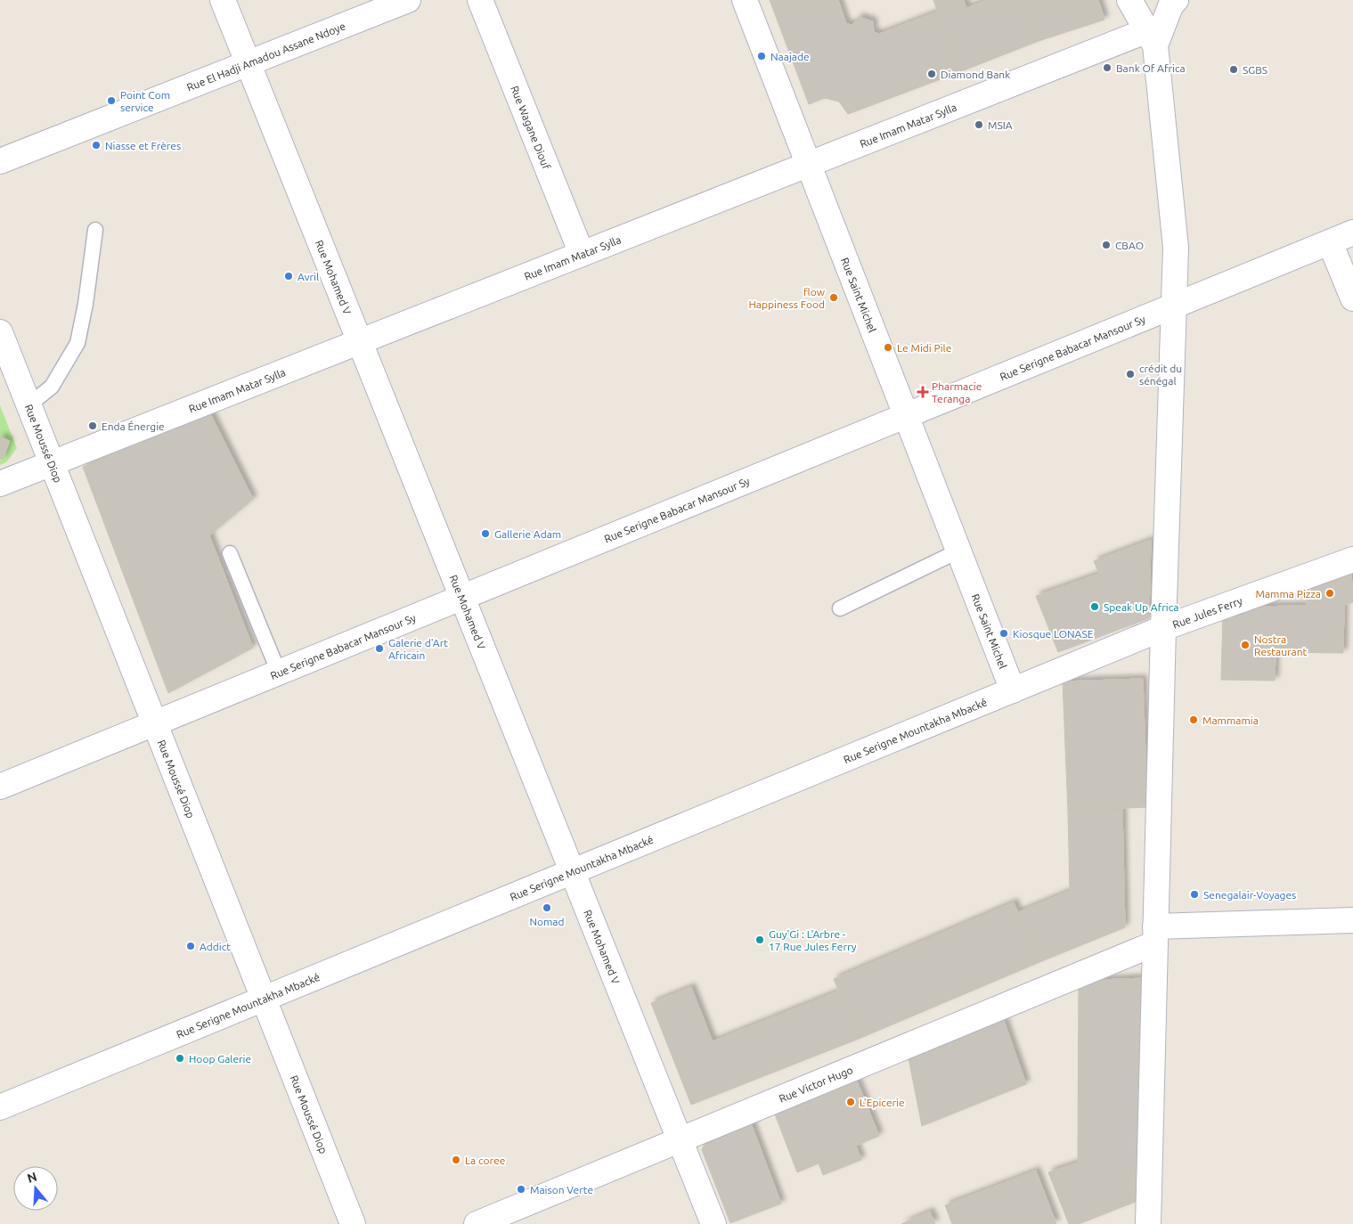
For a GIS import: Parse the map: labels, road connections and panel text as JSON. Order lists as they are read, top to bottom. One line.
{"streets":{"street":["Rue El Hadji Amadou Assane Ndoye","Rue Imam Matar Sylla","Rue Wagane Diouf","Rue Mohamed V","Rue Saint Michel","Rue Serigne Babacar Mansour Sy","Rue Moussé Diop","Rue Jules Ferry","Rue Serigne Mountakha Mbacké","Rue Victor Hugo"]},"crossings":[["Rue El Hadji Amadou Assane Ndoye","Rue Mohamed V"],["Rue Imam Matar Sylla","Rue Wagane Diouf"],["Rue Imam Matar Sylla","Rue Mohamed V"],["Rue Imam Matar Sylla","Rue Saint Michel"],["Rue Imam Matar Sylla","Rue Moussé Diop"],["Rue Mohamed V","Rue Serigne Babacar Mansour Sy"],["Rue Mohamed V","Rue Serigne Mountakha Mbacké"],["Rue Mohamed V","Rue Victor Hugo"],["Rue Saint Michel","Rue Serigne Babacar Mansour Sy"],["Rue Saint Michel","Rue Serigne Mountakha Mbacké"],["Rue Serigne Babacar Mansour Sy","Rue Moussé Diop"],["Rue Moussé Diop","Rue Serigne Mountakha Mbacké"],["Rue Jules Ferry","Rue Serigne Mountakha Mbacké"]],"places":{"other":["Naajade","Bank Of Africa","SGBS","Diamond Bank","Point Com service","MSIA","Niasse et Frères","CBAO","Avril","flow Happiness Food","Le Midi Pile","crédit du sénégal","Enda Énergie","Gallerie Adam","Mamma Pizza","Speak Up Africa","Kiosque LONASE","Nostra Restaurant","Galerie d'Art Africain","Mammamia","Senegalair-Voyages","Nomad","Guy'Gi : L'Arbre - 17 Rue Jules Ferry","Addict","Hoop Galerie","L'Epicerie","La coree","Maison Verte"],"health":["Pharmacie Teranga"]},"north":"top"}
